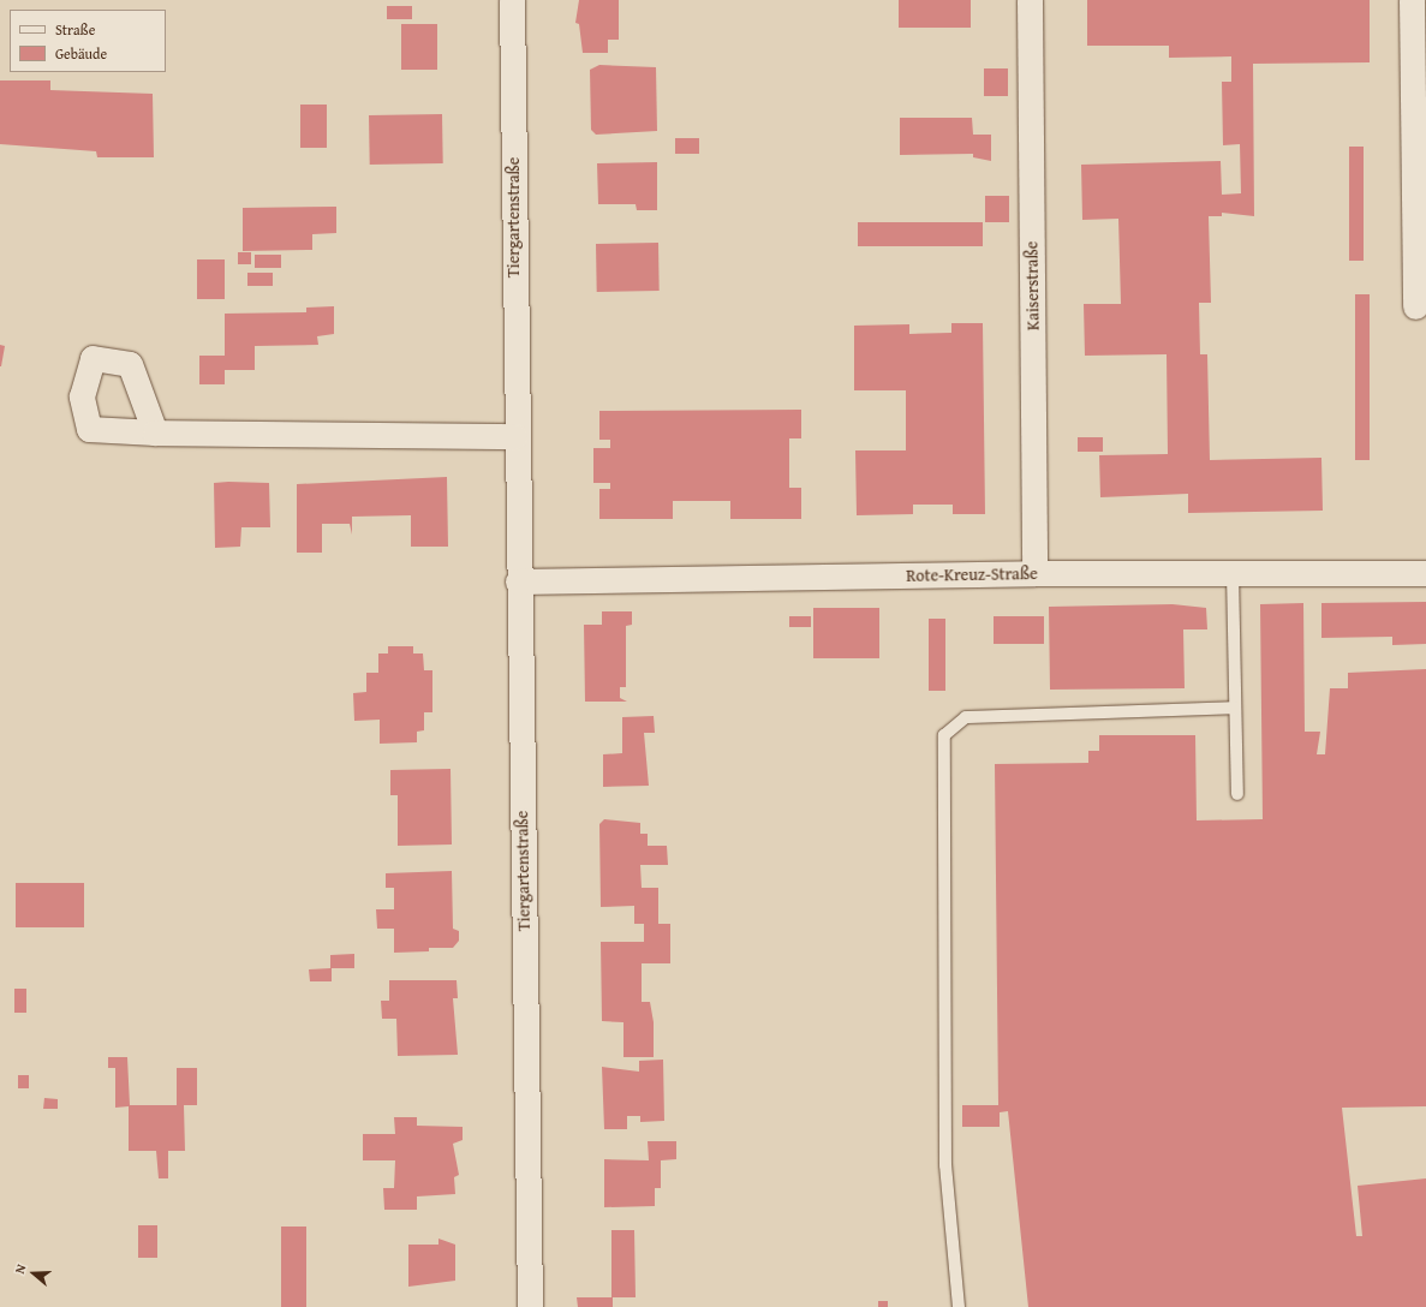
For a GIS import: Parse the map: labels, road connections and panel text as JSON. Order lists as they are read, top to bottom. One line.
{"streets":{"street":["Tiergartenstraße","Kaiserstraße","Rote-Kreuz-Straße"]},"crossings":[["Tiergartenstraße","Rote-Kreuz-Straße"],["Kaiserstraße","Rote-Kreuz-Straße"]],"legend":["Straße","Gebäude"],"north":"left"}
